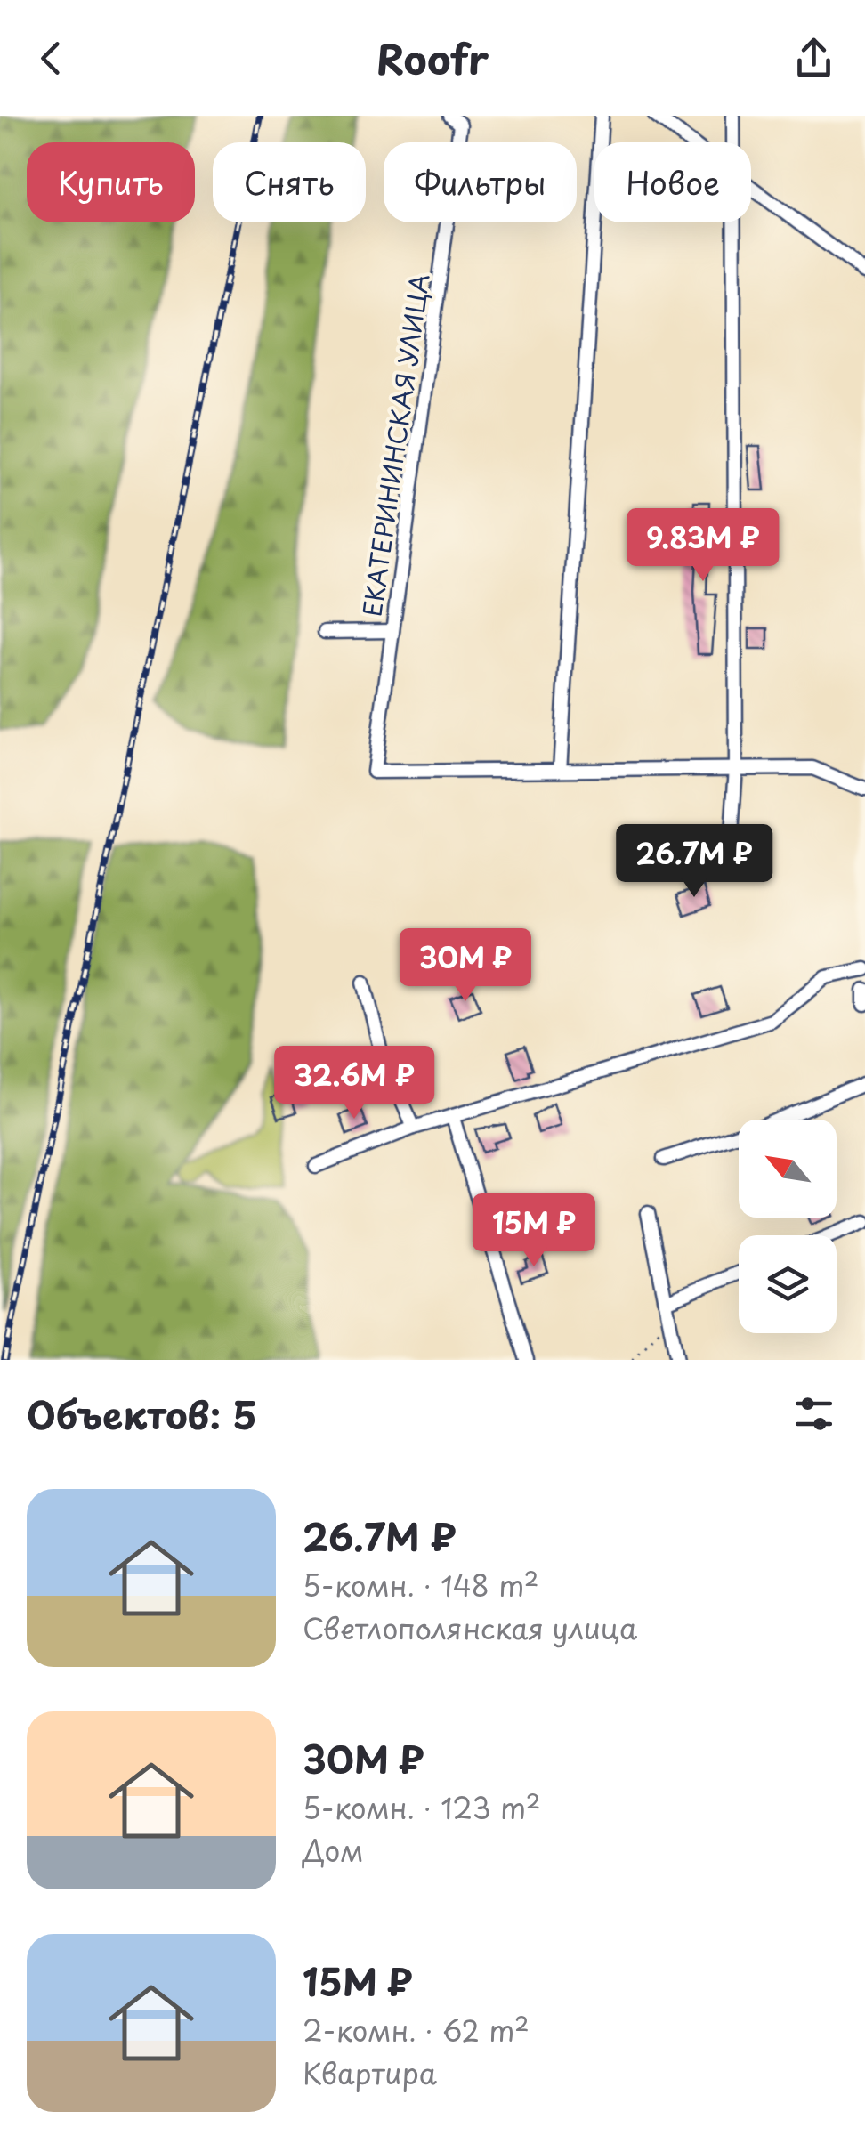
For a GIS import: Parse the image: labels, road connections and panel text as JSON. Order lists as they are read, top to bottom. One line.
{"streets":{"street":["ЕКАТЕРИНИНСКАЯ УЛИЦА"]},"north":"top left","page":{"header":"Roofr","chip":["Купить","Снять","Фильтры","Новое"],"price":["9.83M ₽","26.7M ₽","30M ₽","32.6M ₽","15M ₽"],"heading":"Объектов: 5","list":[{"name":"26.7M ₽","note":"5-комн. · 148 m² · Светлополянская улица"},{"name":"30M ₽","note":"5-комн. · 123 m² · Дом"},{"name":"15M ₽","note":"2-комн. · 62 m² · Квартира"}]}}
